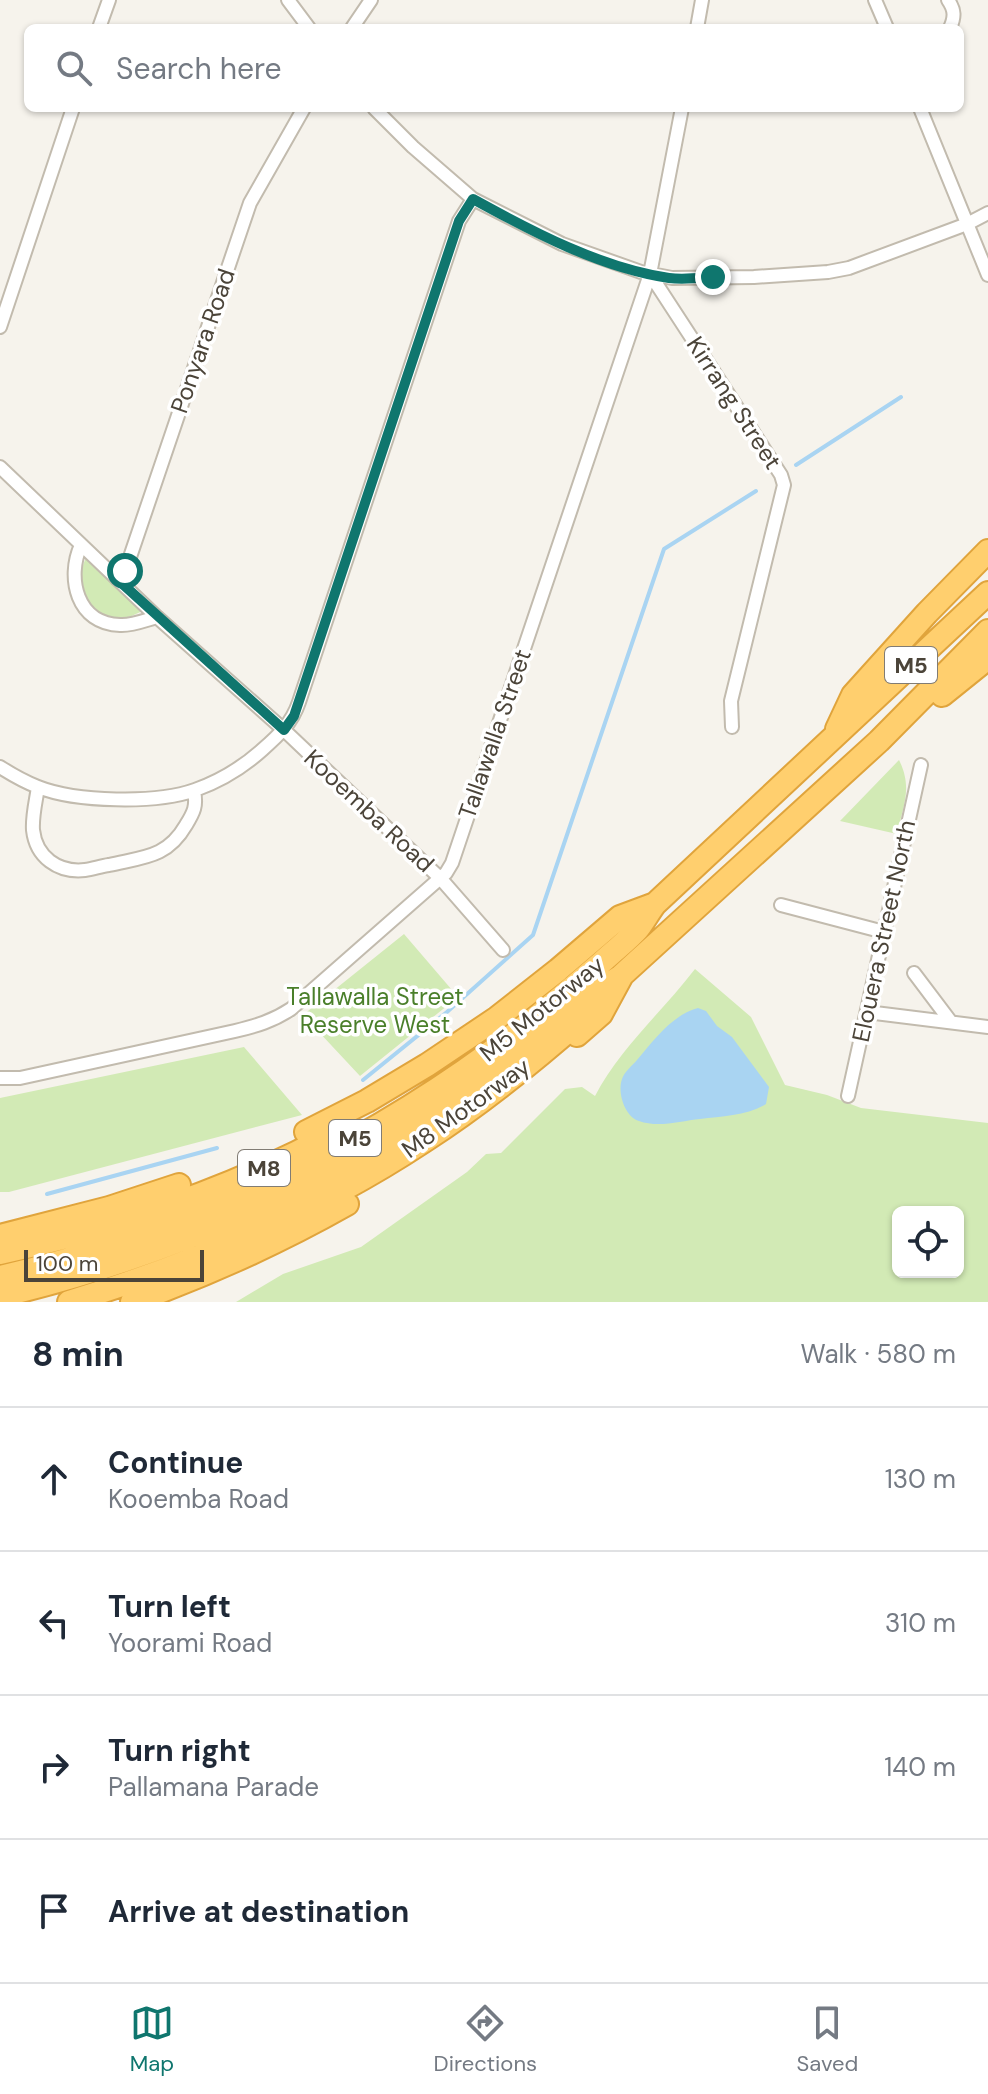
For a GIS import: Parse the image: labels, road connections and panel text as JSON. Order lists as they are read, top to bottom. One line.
{"streets":{"highway":["M5","M5 Motorway","M8 Motorway","M8"],"street":["Ponyara Road","Kirrang Street","Tallawalla Street","Kooemba Road","Elouera Street North"]},"crossings":[["Ponyara Road","Kooemba Road"],["Kirrang Street","Tallawalla Street"],["Tallawalla Street","Kooemba Road"],["M5 Motorway","M8 Motorway"]],"parks":["Tallawalla Street Reserve West"],"scale_bar":"100 m","page":{"search":"Search here","scale":"100 m","heading":["8 min","Walk · 580 m"],"list":[["Continue","Kooemba Road","130 m"],["Turn left","Yoorami Road","310 m"],["Turn right","Pallamana Parade","140 m"],"Arrive at destination"],"nav":["Map","Directions","Saved"]}}
